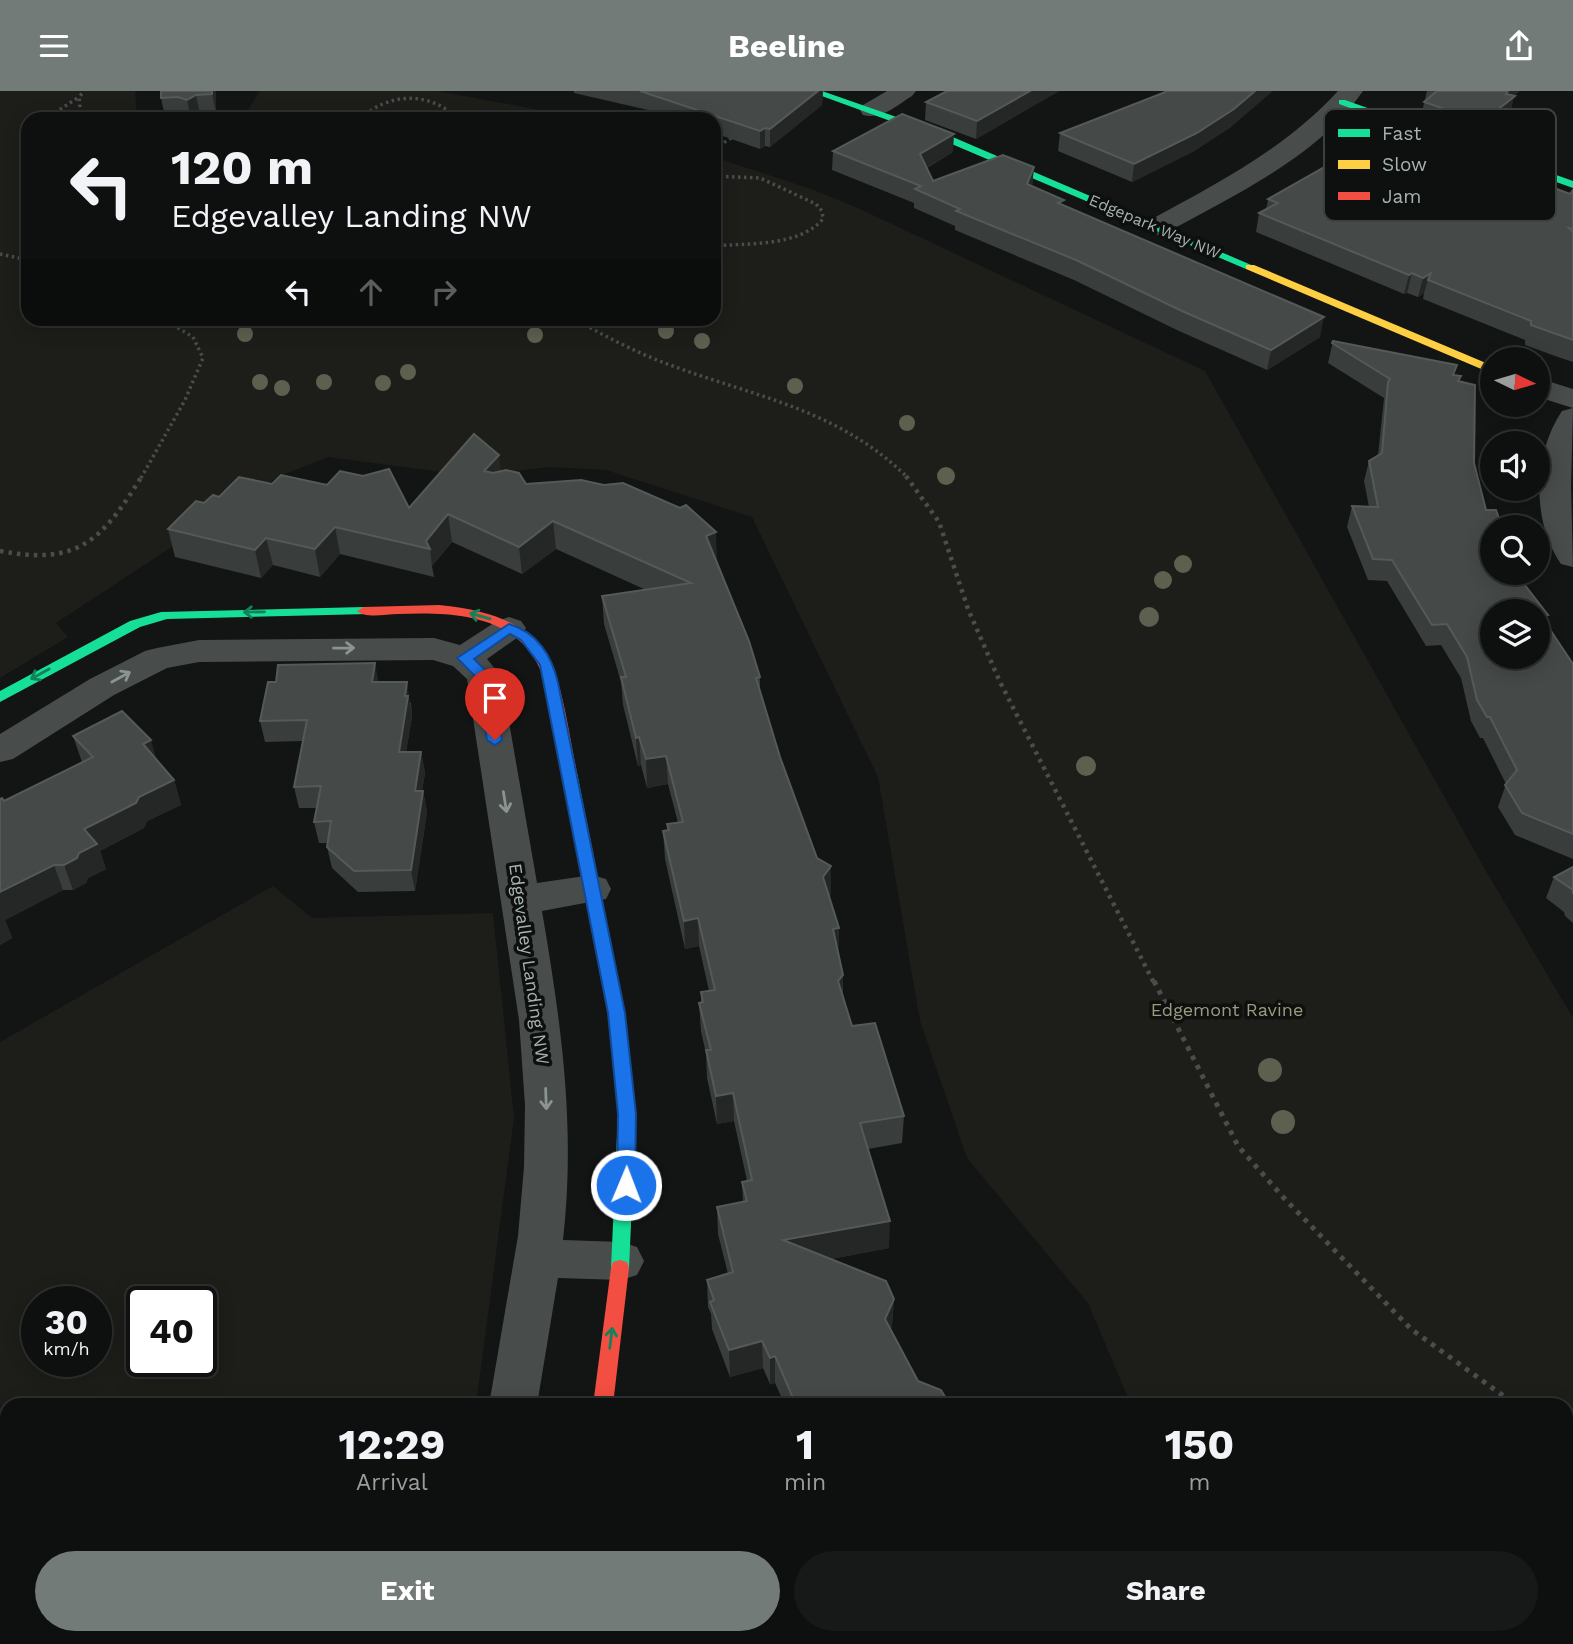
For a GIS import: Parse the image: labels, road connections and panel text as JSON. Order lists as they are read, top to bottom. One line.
{"streets":{"street":["Edgepark Way NW","Edgevalley Landing NW"]},"parks":["Edgemont Ravine"],"legend":["Fast","Slow","Jam"],"north":"right","page":{"header":"Beeline","turn":["120 m","Edgevalley Landing NW"],"speed":"30 km/h","limit":"40","eta":["12:29","Arrival","1","min","150","m"],"buttons":["Exit","Share"]}}
